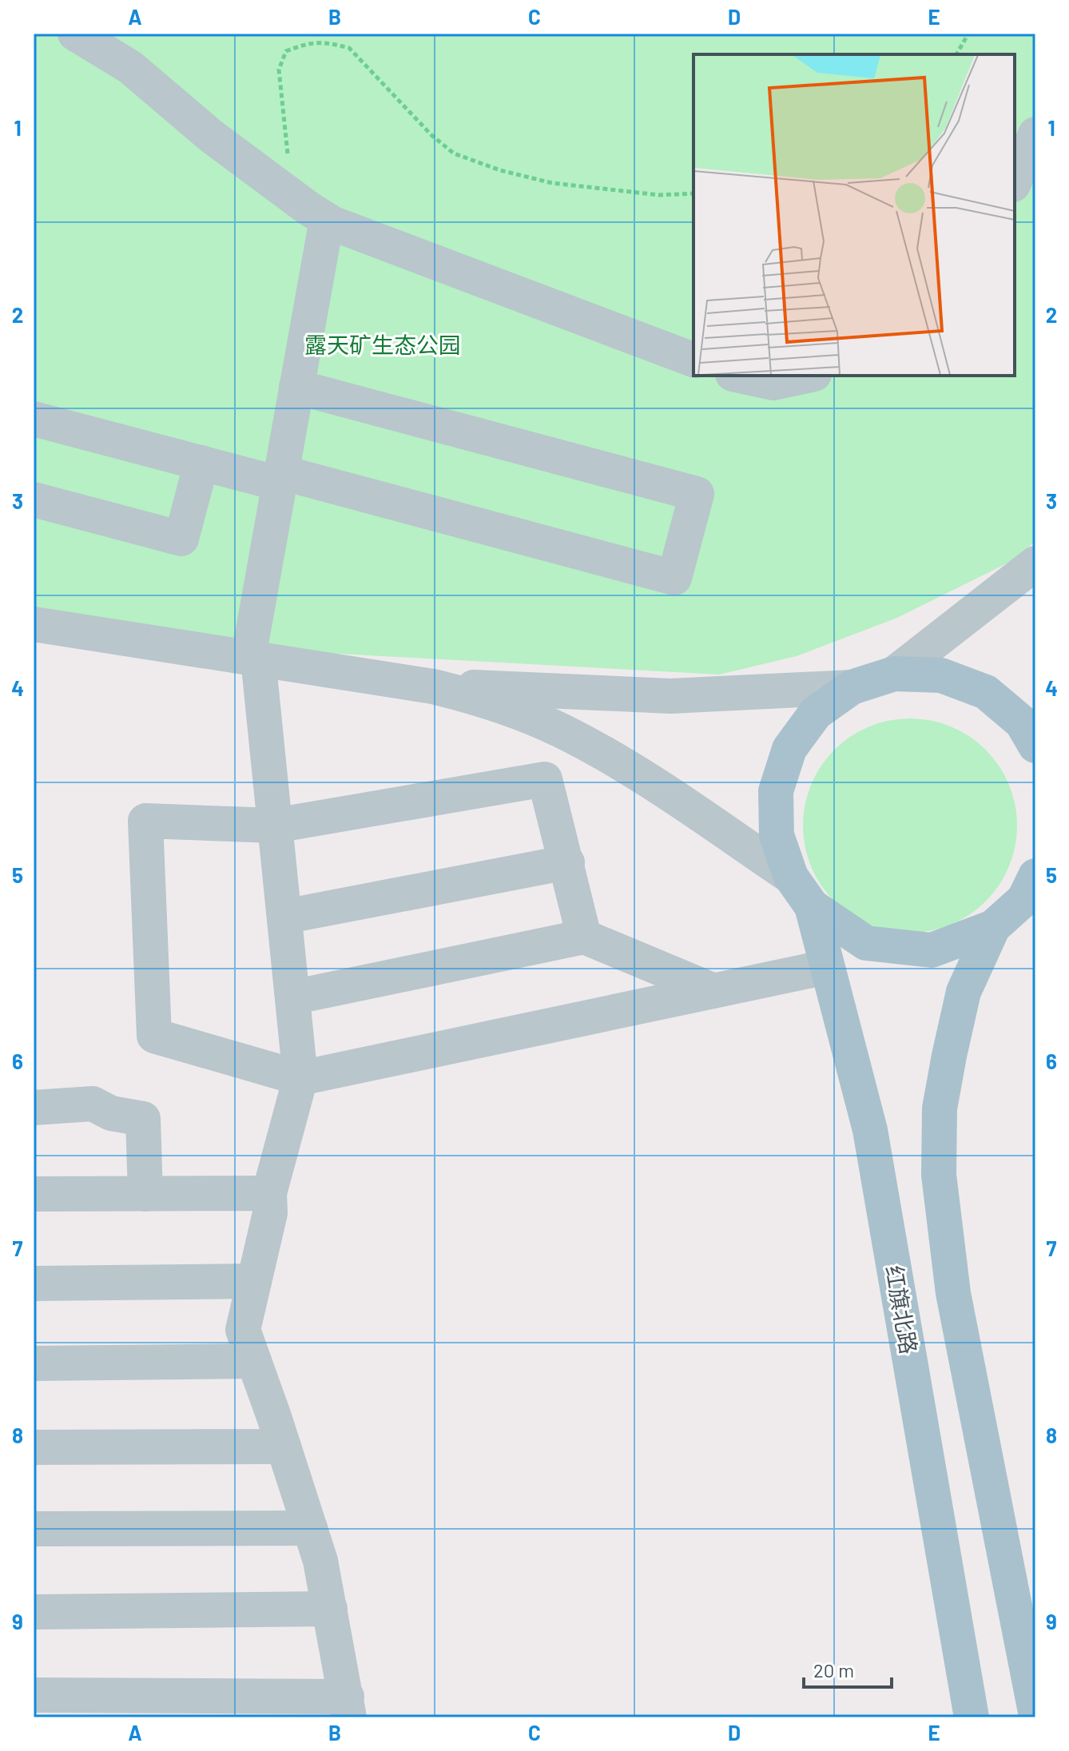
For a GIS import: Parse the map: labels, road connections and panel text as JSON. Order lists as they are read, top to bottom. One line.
{"streets":{"main road":["红旗北路"]},"parks":["露天矿生态公园"],"scale_bar":"20 m","grid":{"columns":["A","B","C","D","E"],"rows":["1","2","3","4","5","6","7","8","9"]}}
